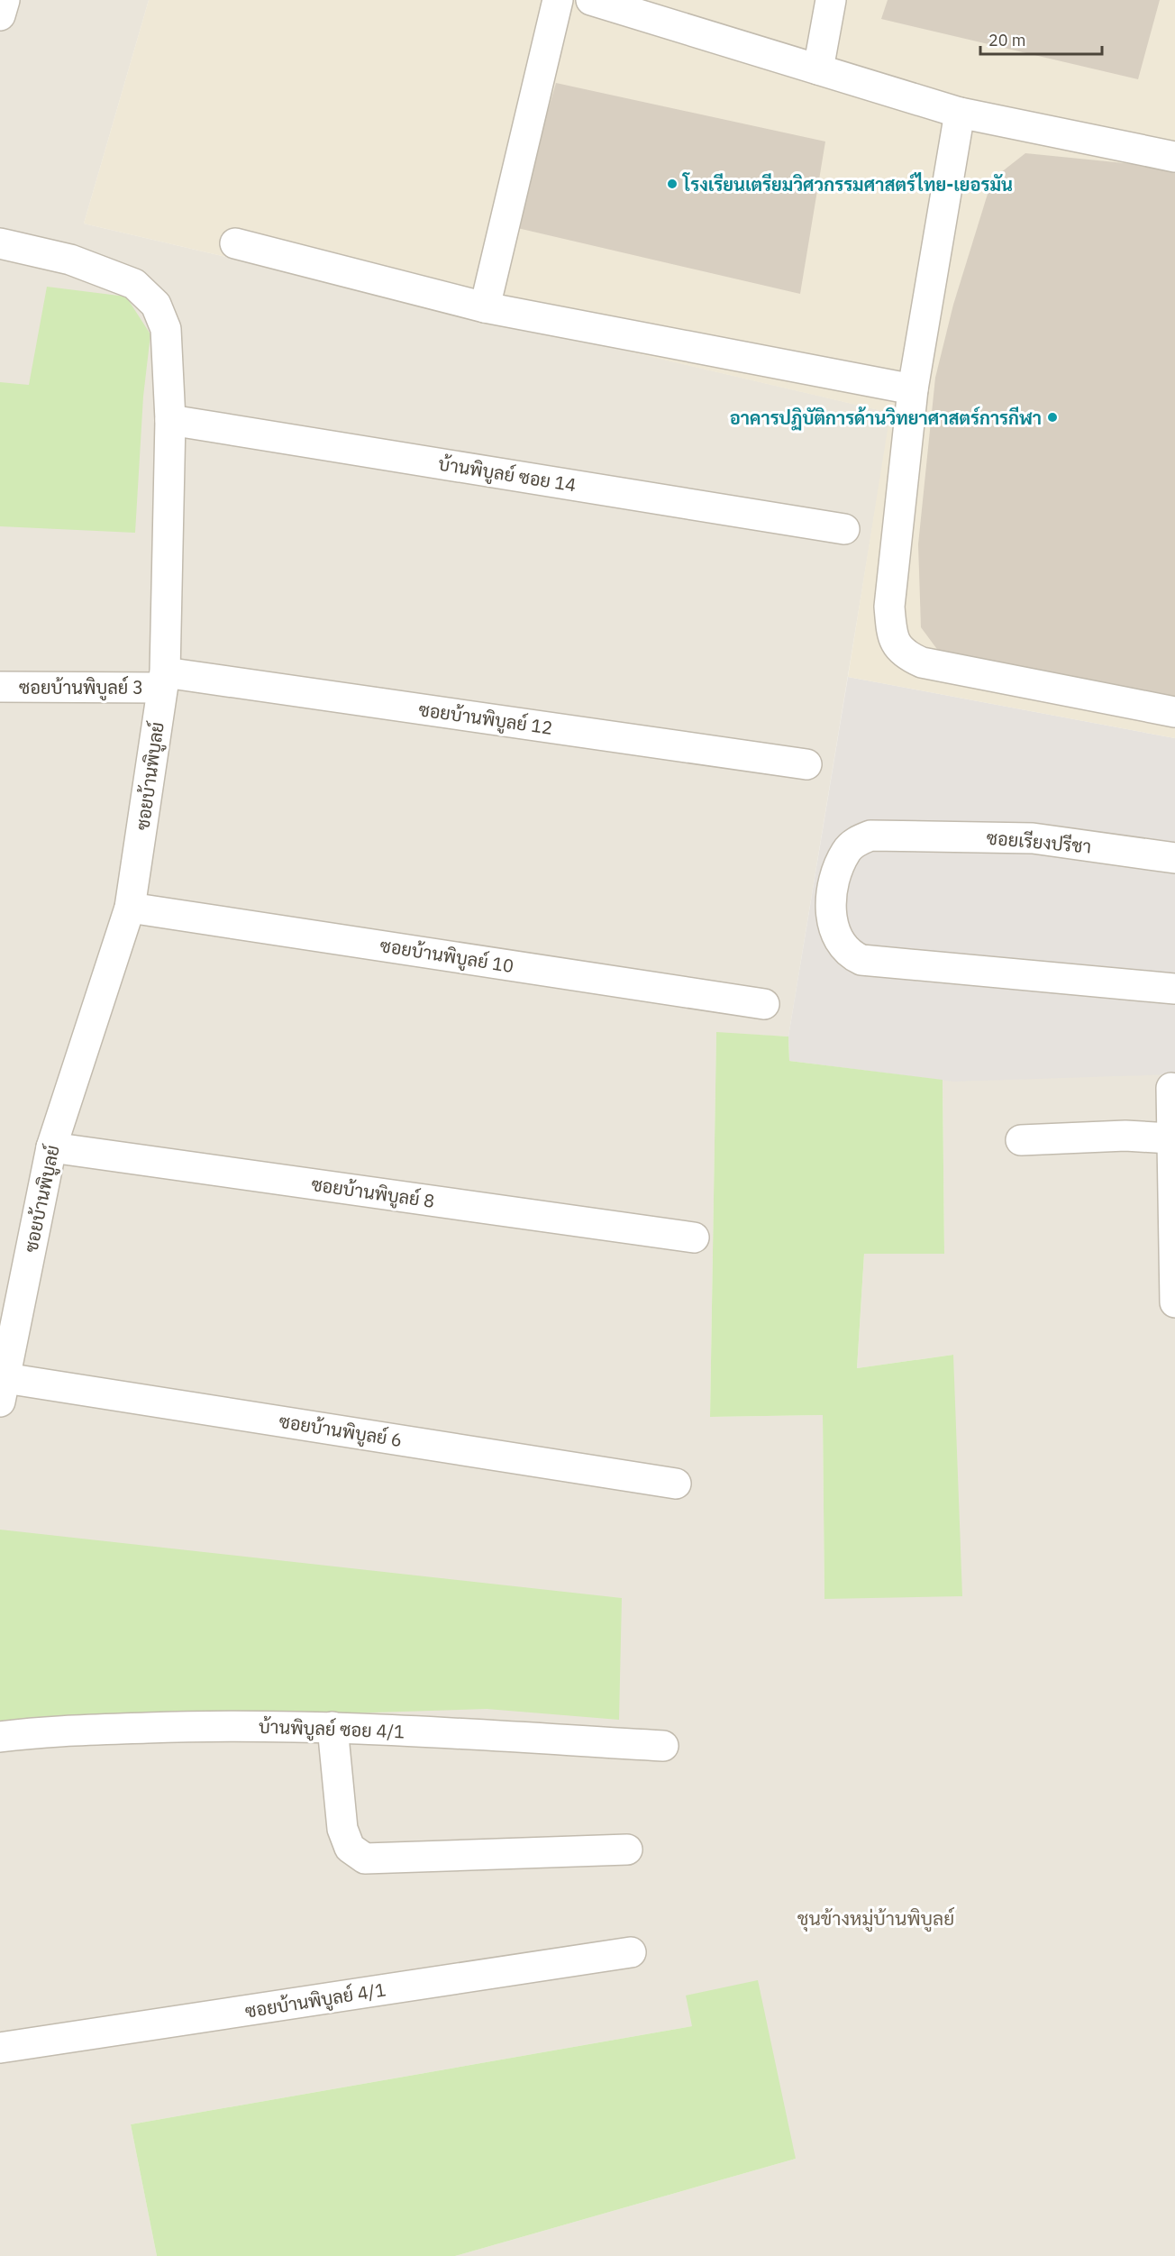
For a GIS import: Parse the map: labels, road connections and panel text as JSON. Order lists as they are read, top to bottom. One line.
{"streets":{"street":["บ้านพิบูลย์ ซอย 14","ซอยบ้านพิบูลย์ 3","ซอยบ้านพิบูลย์ 12","ซอยบ้านพิบูลย์","ซอยเรียงปรีชา","ซอยบ้านพิบูลย์ 10","ซอยบ้านพิบูลย์ 8","ซอยบ้านพิบูลย์ 6","บ้านพิบูลย์ ซอย 4/1","ซอยบ้านพิบูลย์ 4/1"]},"crossings":[["บ้านพิบูลย์ ซอย 14","ซอยบ้านพิบูลย์"],["ซอยบ้านพิบูลย์ 3","ซอยบ้านพิบูลย์ 12"],["ซอยบ้านพิบูลย์ 3","ซอยบ้านพิบูลย์"],["ซอยบ้านพิบูลย์ 12","ซอยบ้านพิบูลย์"],["ซอยบ้านพิบูลย์","ซอยบ้านพิบูลย์ 10"],["ซอยบ้านพิบูลย์","ซอยบ้านพิบูลย์ 8"],["ซอยบ้านพิบูลย์","ซอยบ้านพิบูลย์ 6"]],"districts":["ชุนข้างหมู่บ้านพิบูลย์"],"places":["โรงเรียนเตรียมวิศวกรรมศาสตร์ไทย-เยอรมัน","อาคารปฏิบัติการด้านวิทยาศาสตร์การกีฬา"],"scale_bar":"20 m"}
